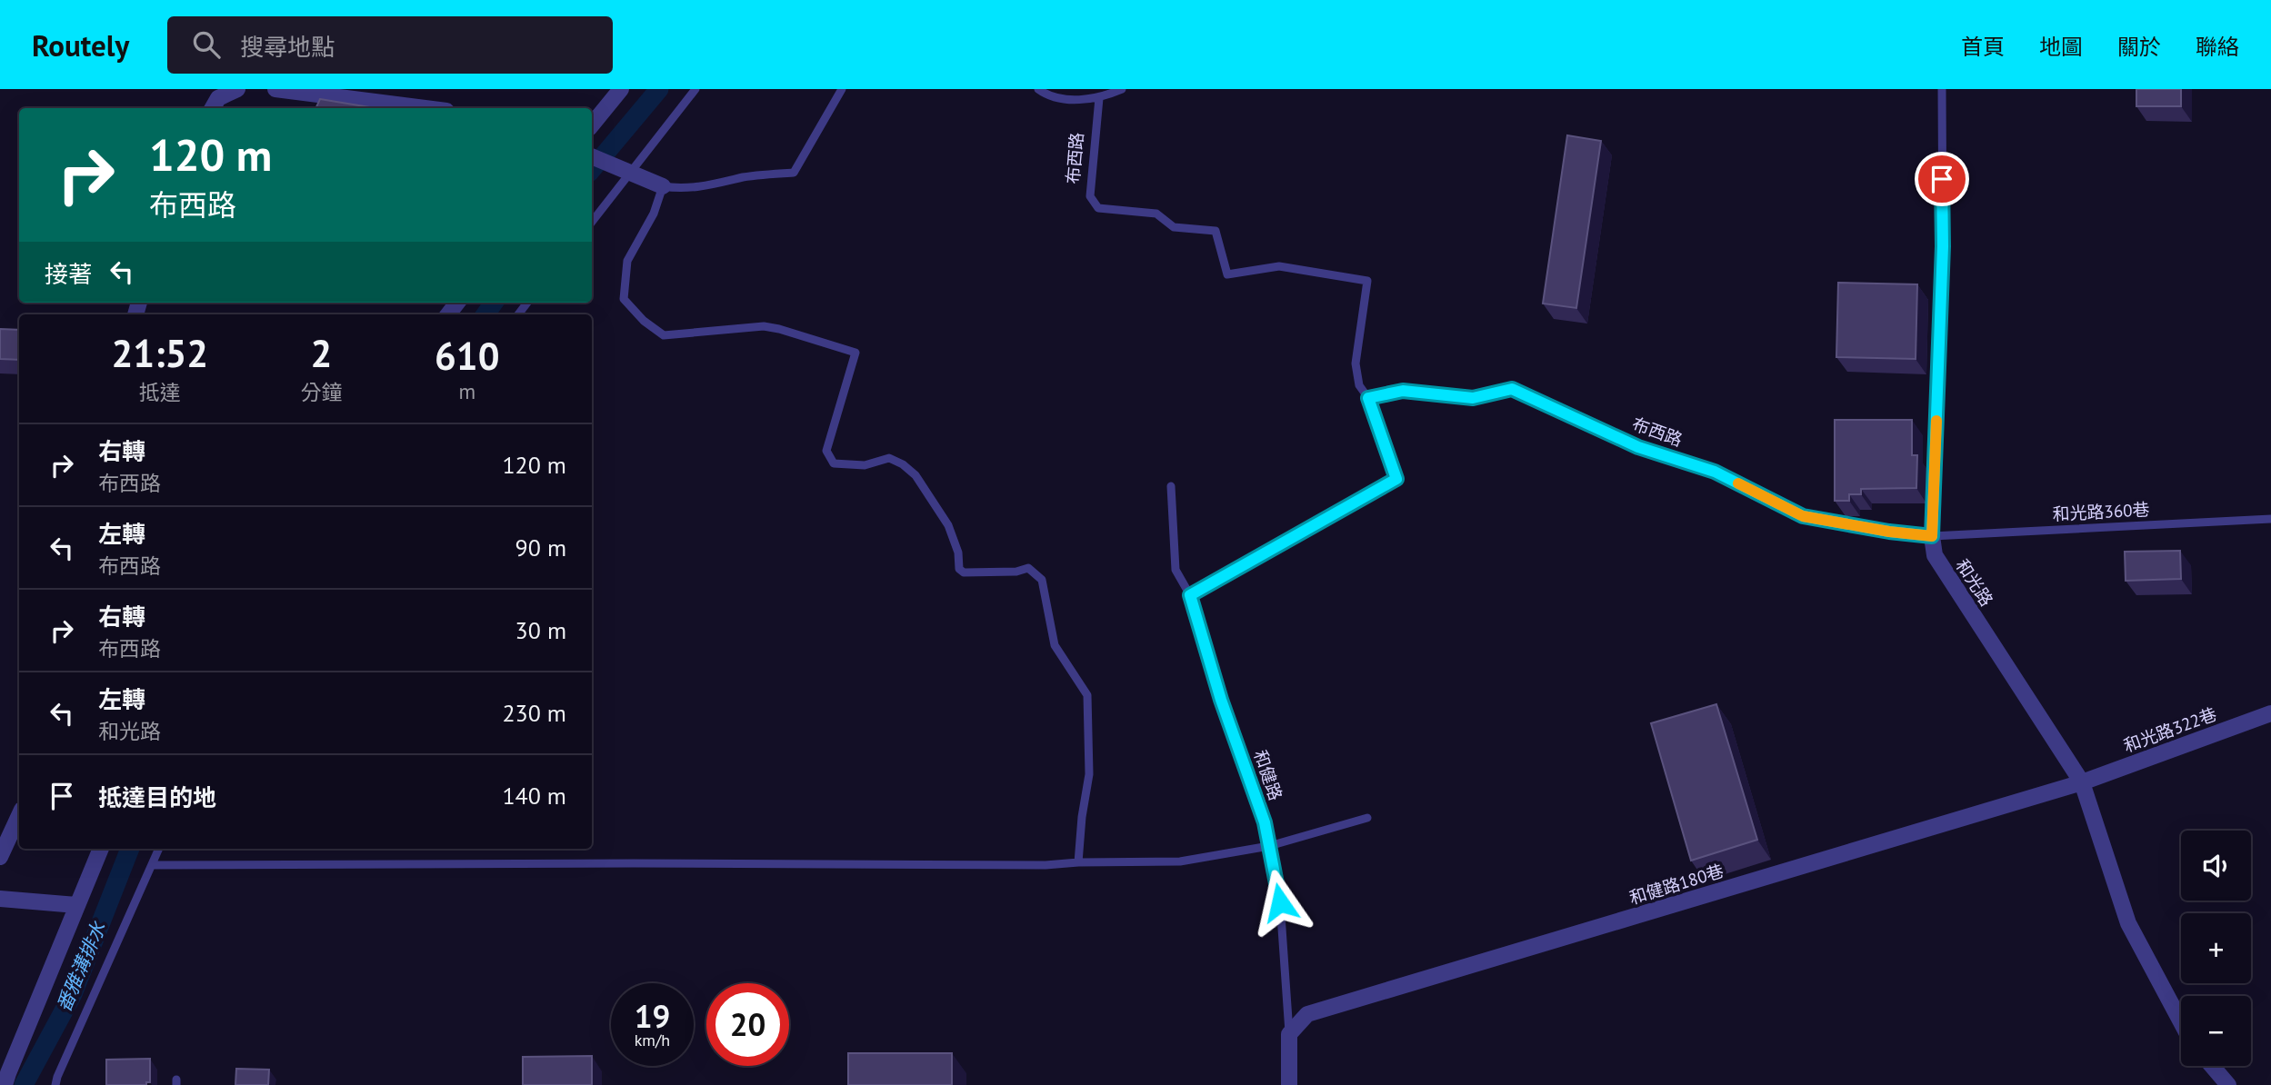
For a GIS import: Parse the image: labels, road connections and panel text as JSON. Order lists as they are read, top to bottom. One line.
{"streets":{"street":["和光路","和光路322巷","和健路","和健路180巷"],"lane":["布西路","和光路360巷"]},"crossings":[["布西路","和光路360巷"],["布西路","和光路"],["布西路","和健路"],["和光路360巷","和光路"],["和光路","和光路322巷"],["和光路","和健路180巷"],["和光路322巷","和健路180巷"],["和健路","和健路180巷"]],"water":["番雅溝排水"],"page":{"header":"Routely","search":"搜尋地點","nav":["首頁","地圖","關於","聯絡"],"turn":["120 m","布西路"],"then":"接著","eta":["21:52","抵達","2","分鐘","610","m"],"list":[{"name":"右轉","note":"布西路","value":"120 m"},{"name":"左轉","note":"布西路","value":"90 m"},{"name":"右轉","note":"布西路","value":"30 m"},{"name":"左轉","note":"和光路","value":"230 m"},{"name":"抵達目的地","value":"140 m"}],"map_buttons":["+","−"],"speed":"19 km/h","limit":"20"}}
